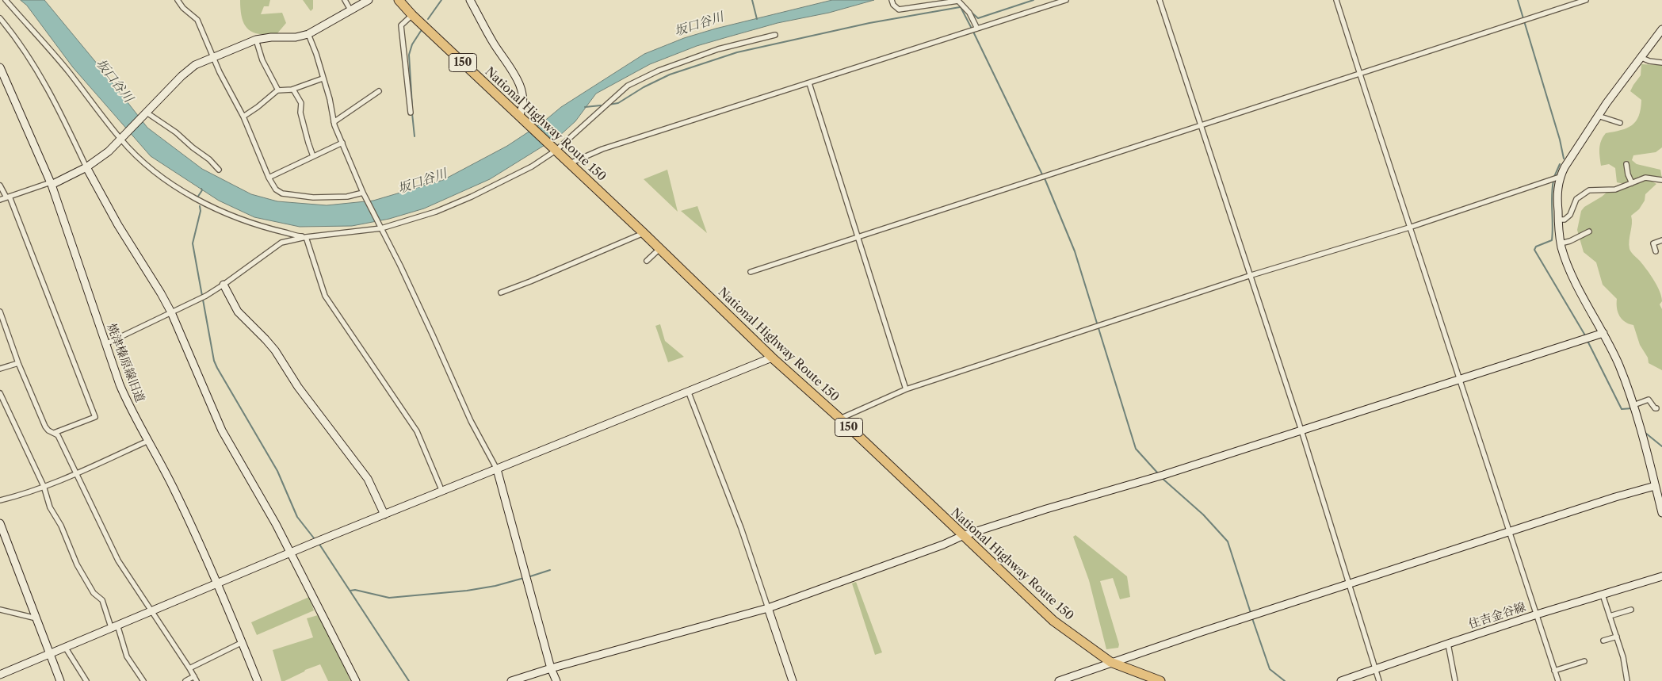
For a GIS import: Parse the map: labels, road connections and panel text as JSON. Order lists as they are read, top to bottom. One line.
{"streets":{"highway":["150","National Highway Route 150"],"street":["焼津榛原線旧道","住吉金谷線"]},"water":["坂口谷川"]}
